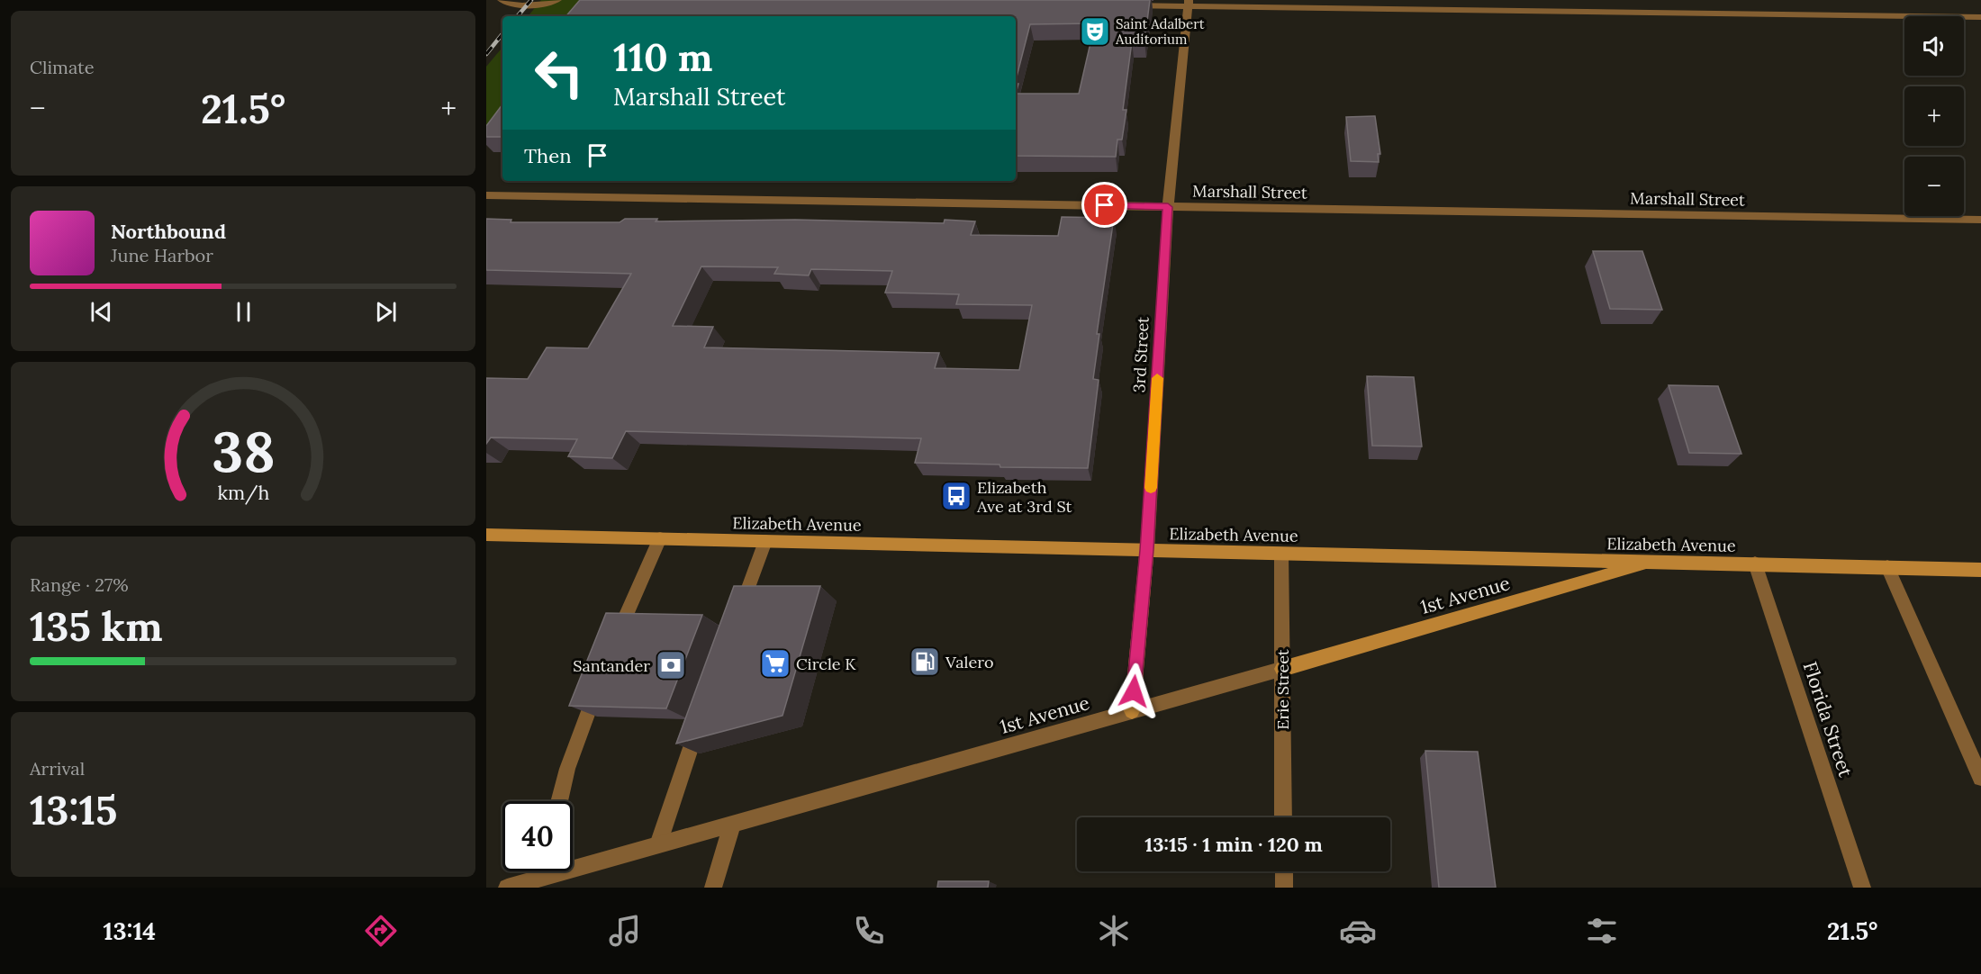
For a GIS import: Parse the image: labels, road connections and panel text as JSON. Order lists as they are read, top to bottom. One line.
{"streets":{"street":["Marshall Street","3rd Street","Elizabeth Avenue","1st Avenue","Erie Street","Florida Street"]},"crossings":[["Marshall Street","3rd Street"],["3rd Street","Elizabeth Avenue"],["3rd Street","1st Avenue"],["Elizabeth Avenue","1st Avenue"],["Elizabeth Avenue","Erie Street"],["Elizabeth Avenue","Florida Street"],["1st Avenue","Erie Street"]],"places":{"theatre":["Saint Adalbert Auditorium"],"bus stop":["Elizabeth Ave at 3rd St"],"fuel station":["Valero"],"supermarket":["Circle K"],"bank":["Santander"]},"page":{"tile":["Climate",["Range · 27%","135 km"],["Arrival","13:15"]],"map_buttons":["+","−"],"turn":["110 m","Marshall Street"],"heat":["−","21.5°","+"],"then":"Then","song":["Northbound","June Harbor"],"limit":"40","trip":"13:15 · 1 min · 120 m","tabs":["13:14","21.5°"],"gauge":["38","km/h"]}}
